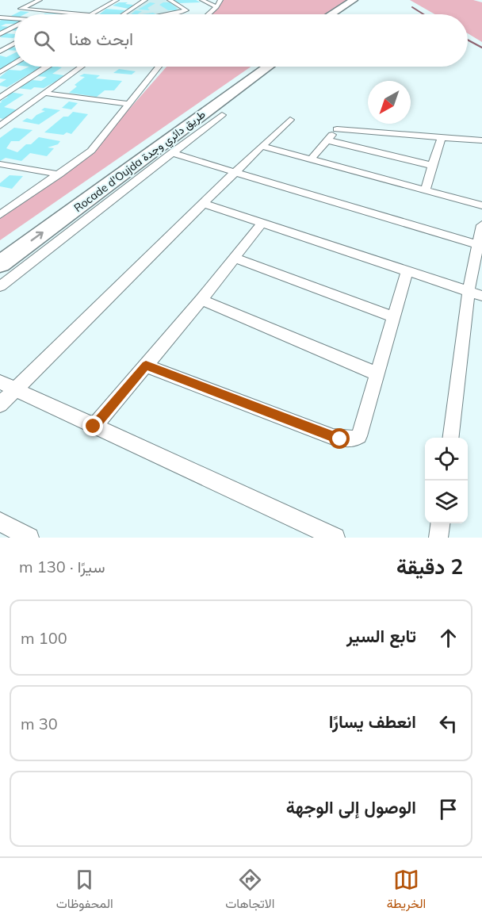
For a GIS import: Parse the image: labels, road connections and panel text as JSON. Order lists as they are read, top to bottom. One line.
{"streets":{"highway":["Rocade d'Oujda طريق دائري وجدة"]},"north":"bottom left","page":{"search":"ابحث هنا","heading":["2 دقيقة","سيرًا · 130 m"],"list":[["تابع السير","100 m"],["انعطف يسارًا","30 m"],"الوصول إلى الوجهة"],"nav":["الخريطة","الاتجاهات","المحفوظات"]}}
